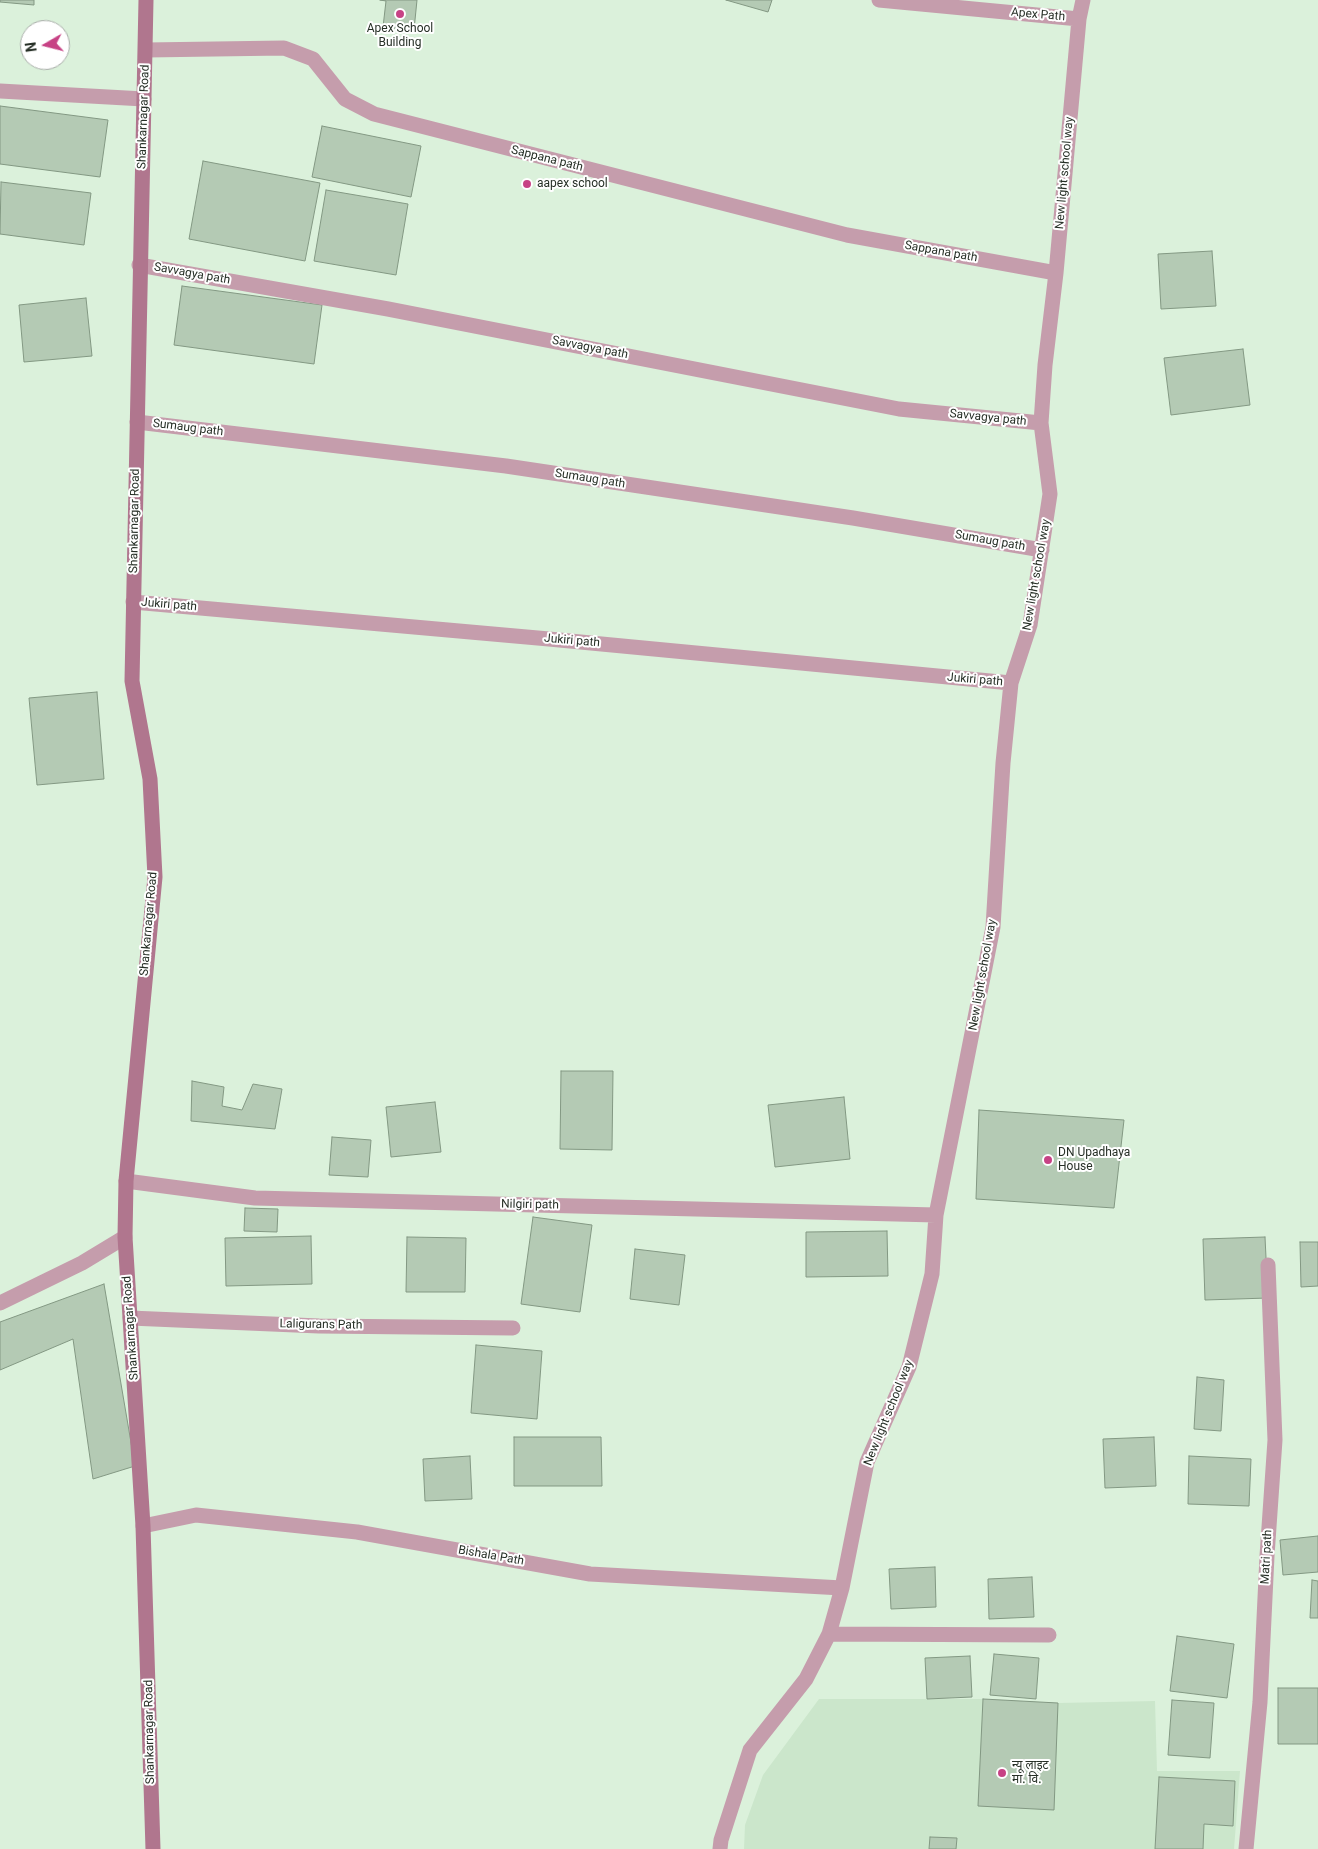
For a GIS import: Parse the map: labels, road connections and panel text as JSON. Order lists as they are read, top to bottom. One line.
{"streets":{"street":["Apex Path","Shankarnagar Road","Sappana path","New light school way","Savvagya path","Sumaug path","Jukiri path","Nilgiri path","Laligurans Path","Bishala Path","Matri path"]},"crossings":[["Apex Path","New light school way"],["Shankarnagar Road","Sappana path"],["Shankarnagar Road","Savvagya path"],["Shankarnagar Road","Sumaug path"],["Shankarnagar Road","Jukiri path"],["Shankarnagar Road","Nilgiri path"],["Shankarnagar Road","Laligurans Path"],["Shankarnagar Road","Bishala Path"],["Sappana path","New light school way"],["New light school way","Savvagya path"],["New light school way","Sumaug path"],["New light school way","Jukiri path"],["New light school way","Nilgiri path"],["New light school way","Bishala Path"]],"places":["Apex School Building","aapex school","DN Upadhaya House","न्यू लाइट मा. वि."],"north":"left"}
